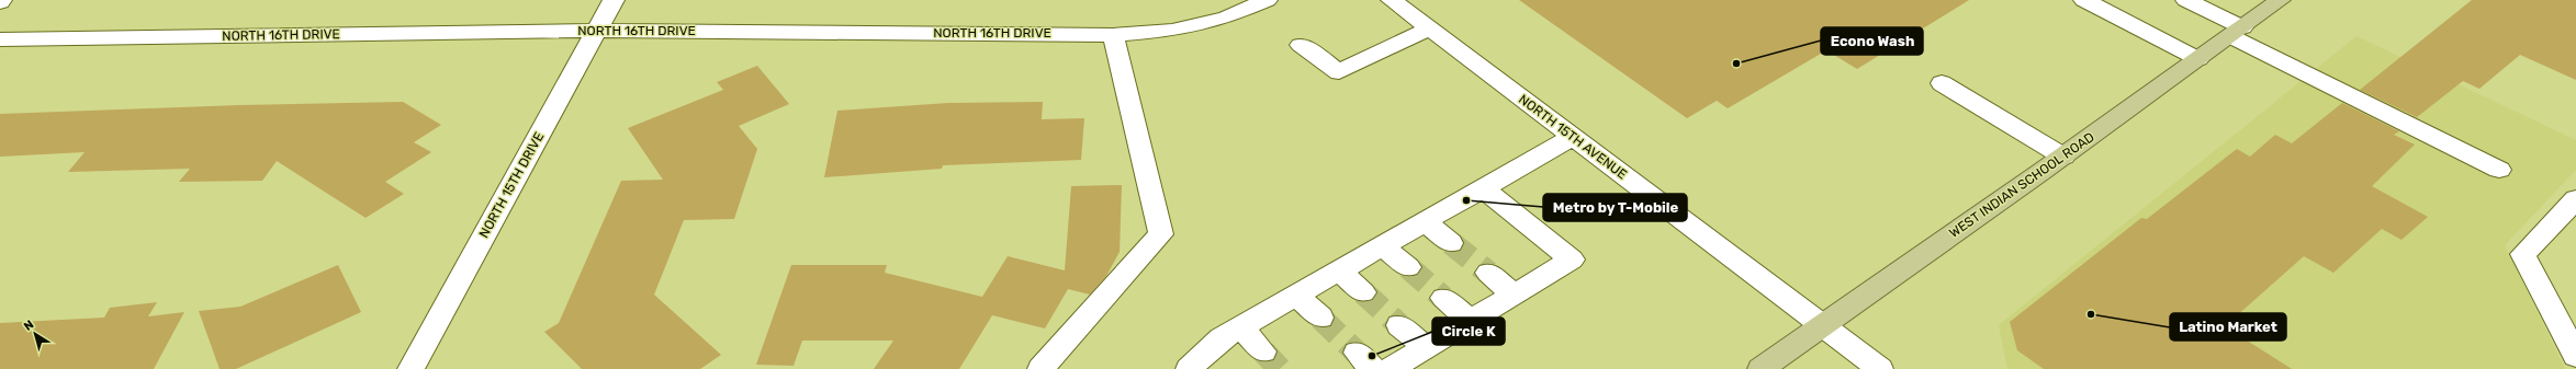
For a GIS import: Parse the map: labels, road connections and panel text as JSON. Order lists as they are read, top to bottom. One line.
{"streets":{"main road":["WEST INDIAN SCHOOL ROAD"],"street":["NORTH 16TH DRIVE","NORTH 15TH AVENUE","NORTH 15TH DRIVE"]},"crossings":[["NORTH 16TH DRIVE","NORTH 15TH DRIVE"],["NORTH 15TH AVENUE","WEST INDIAN SCHOOL ROAD"]],"places":["Econo Wash","Metro by T-Mobile","Latino Market","Circle K"],"north":"top left"}
